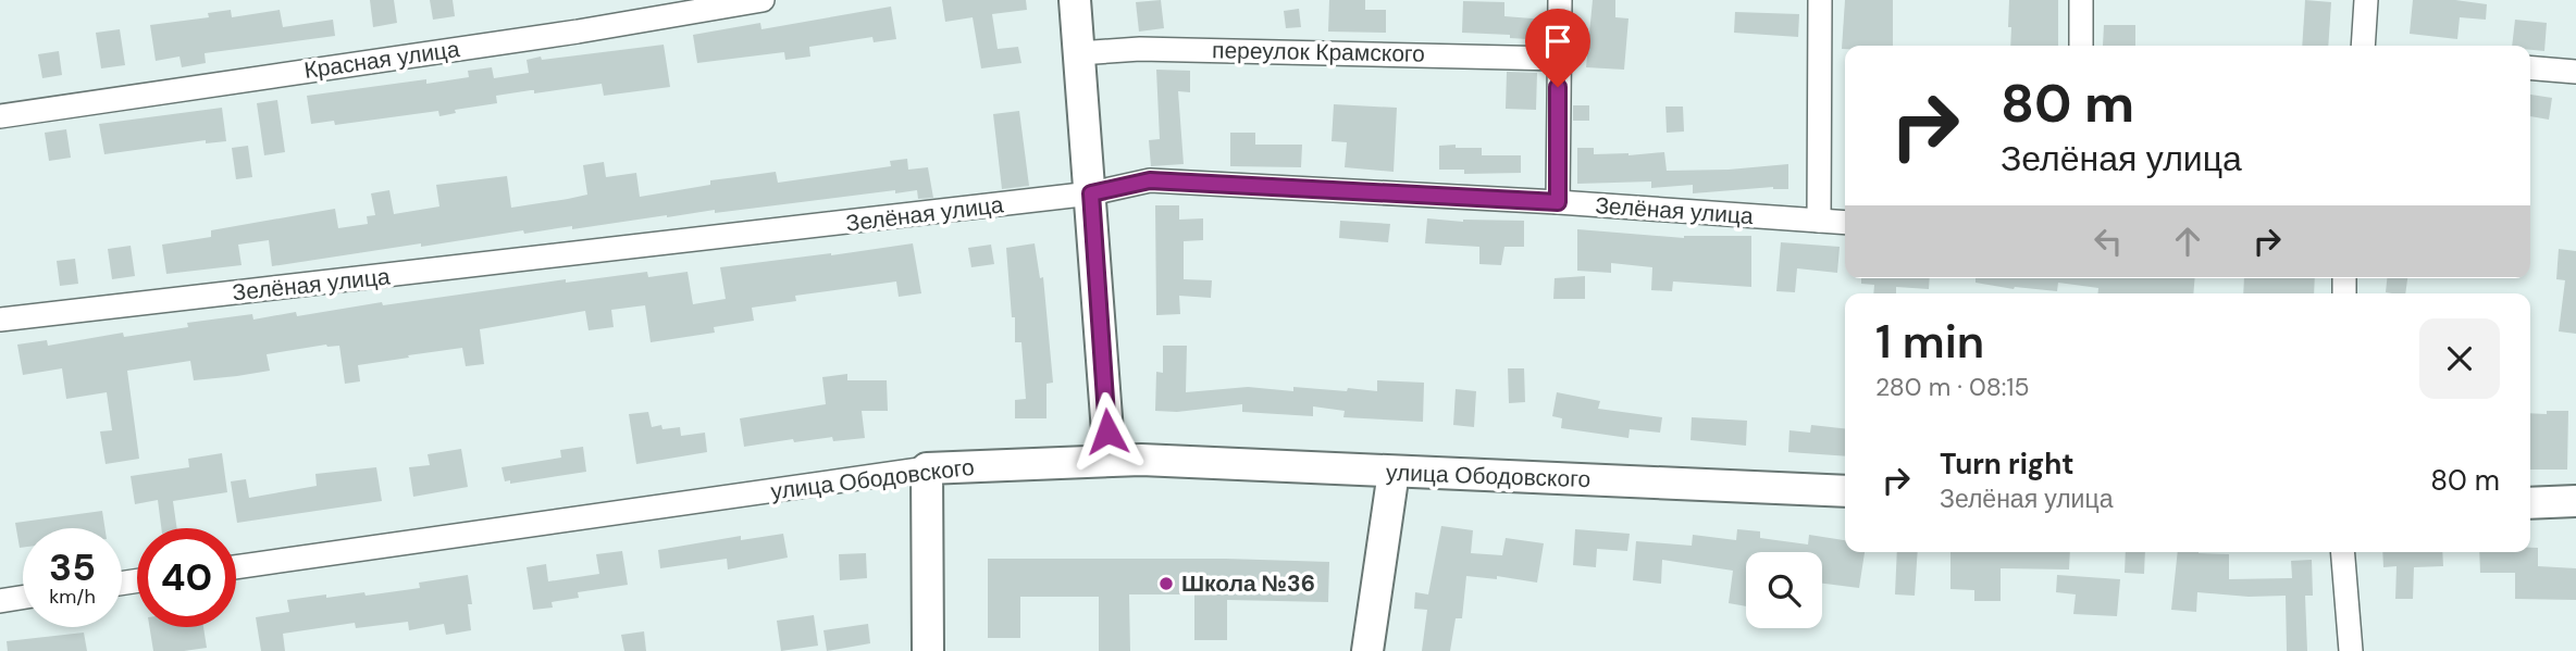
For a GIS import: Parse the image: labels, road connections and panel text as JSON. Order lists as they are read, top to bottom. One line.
{"streets":{"street":["переулок Крамского","Красная улица","Зелёная улица","улица Ободовского"]},"places":["Школа №36"],"page":{"turn":["80 m","Зелёная улица"],"heading":["1 min","280 m · 08:15"],"list":[{"name":"Turn right","note":"Зелёная улица","value":"80 m"}],"speed":"35 km/h","limit":"40"}}
